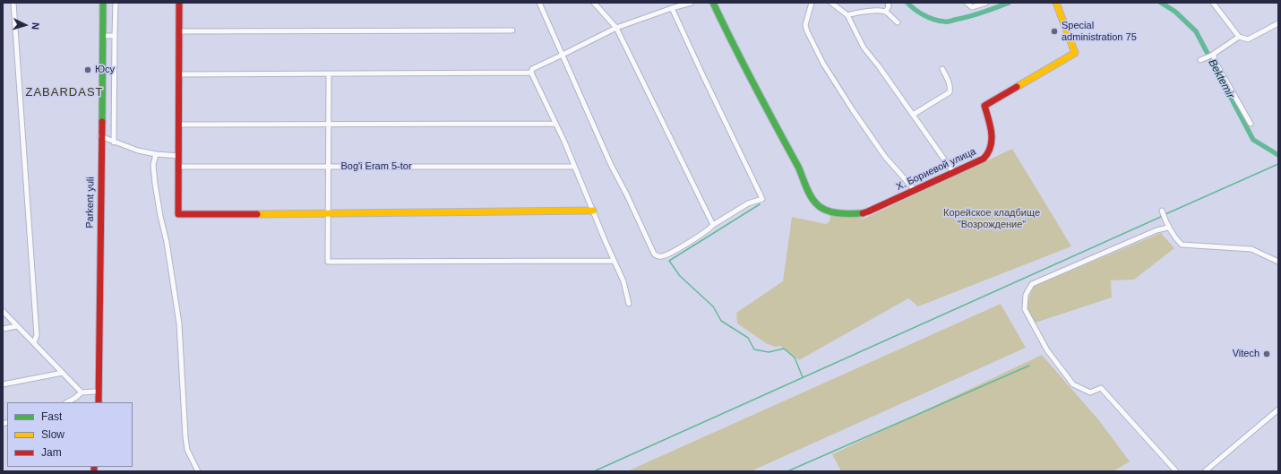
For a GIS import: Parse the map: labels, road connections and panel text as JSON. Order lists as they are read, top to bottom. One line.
{"streets":{"street":["Bog'i Eram 5-tor","Х. Бориевой улица","Parkent yuli"]},"districts":["ZABARDAST"],"water":["Bektemir"],"parks":["Корейское кладбище \"Возрождение\""],"places":["Special administration 75","Юсу","Vitech"],"legend":["Fast","Slow","Jam"],"north":"right"}
